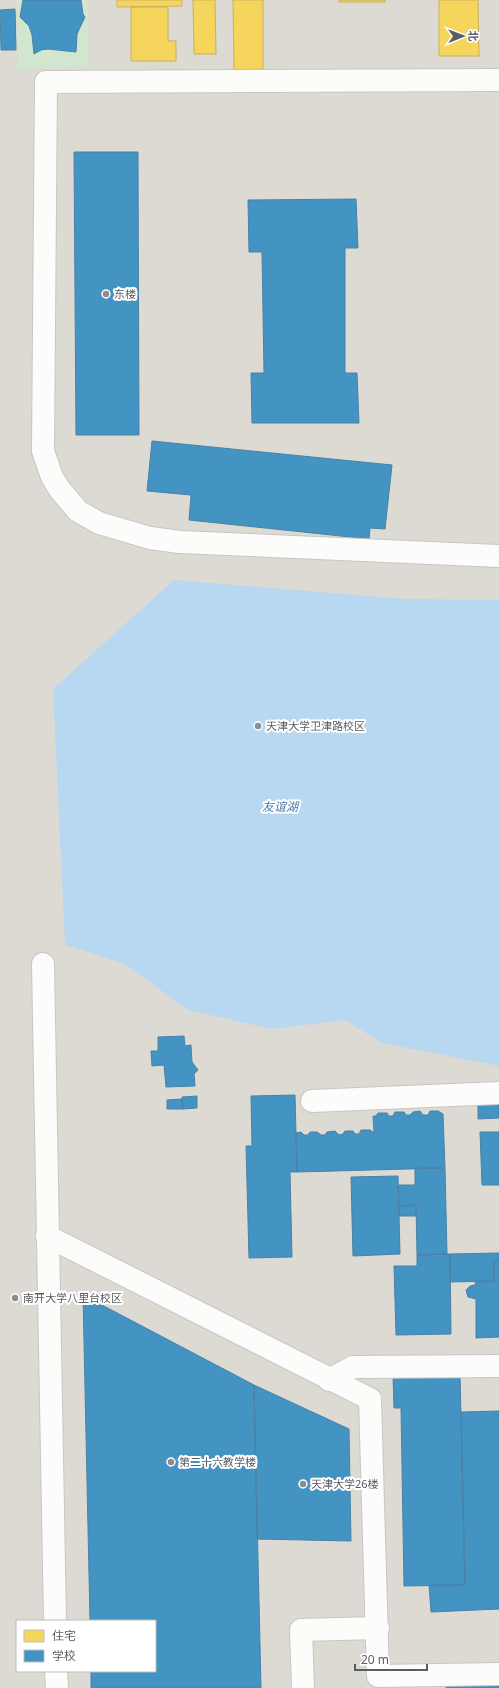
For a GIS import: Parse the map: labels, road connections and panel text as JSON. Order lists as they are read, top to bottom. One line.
{"water":["友谊湖"],"places":["东楼","天津大学卫津路校区","南开大学八里台校区","第二十六教学楼","天津大学26楼"],"legend":["住宅","学校"],"scale_bar":"20 m","north":"right"}
